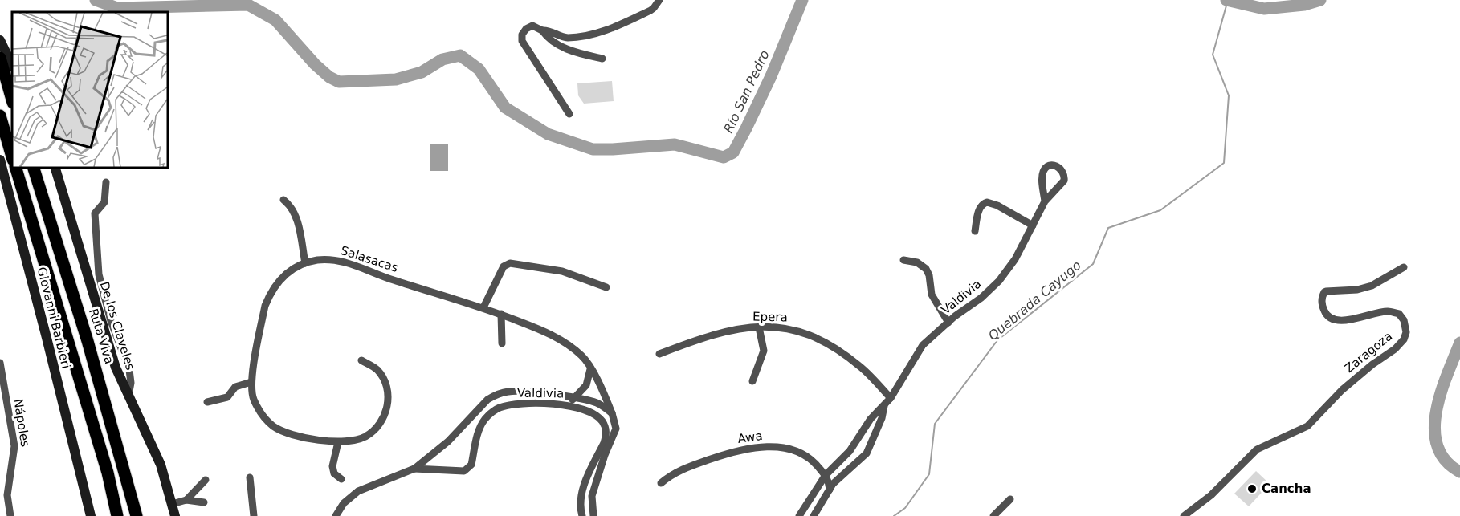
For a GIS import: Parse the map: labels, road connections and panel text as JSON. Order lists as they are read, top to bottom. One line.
{"streets":{"highway":["Ruta Viva"],"main road":["Giovanni Barbieri","De los Claveles"],"street":["Salasacas","Valdivia","Epera","Zaragoza","Nápoles","Awa"]},"crossings":[["Salasacas","Valdivia"],["Valdivia","Epera"],["Valdivia","Awa"]],"water":["Río San Pedro","Quebrada Cayugo"],"places":["Cancha"]}
